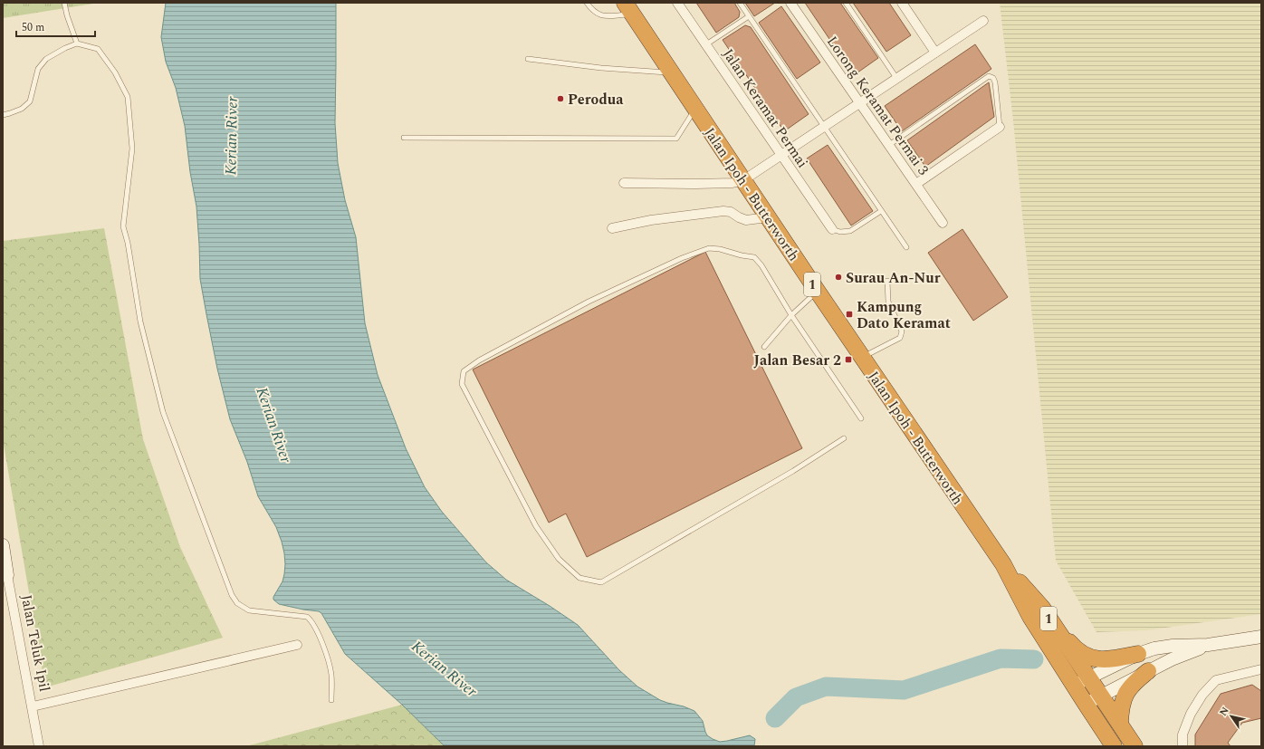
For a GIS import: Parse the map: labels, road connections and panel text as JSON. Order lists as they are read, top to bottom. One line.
{"streets":{"highway":["Jalan Ipoh - Butterworth","1"],"street":["Lorong Keramat Permai 3","Jalan Keramat Permai","Jalan Teluk Ipil"]},"water":["Kerian River"],"places":{"other":["Perodua","Surau An-Nur"],"transit":["Kampung Dato Keramat","Jalan Besar 2"]},"scale_bar":"50 m","north":"top left"}
